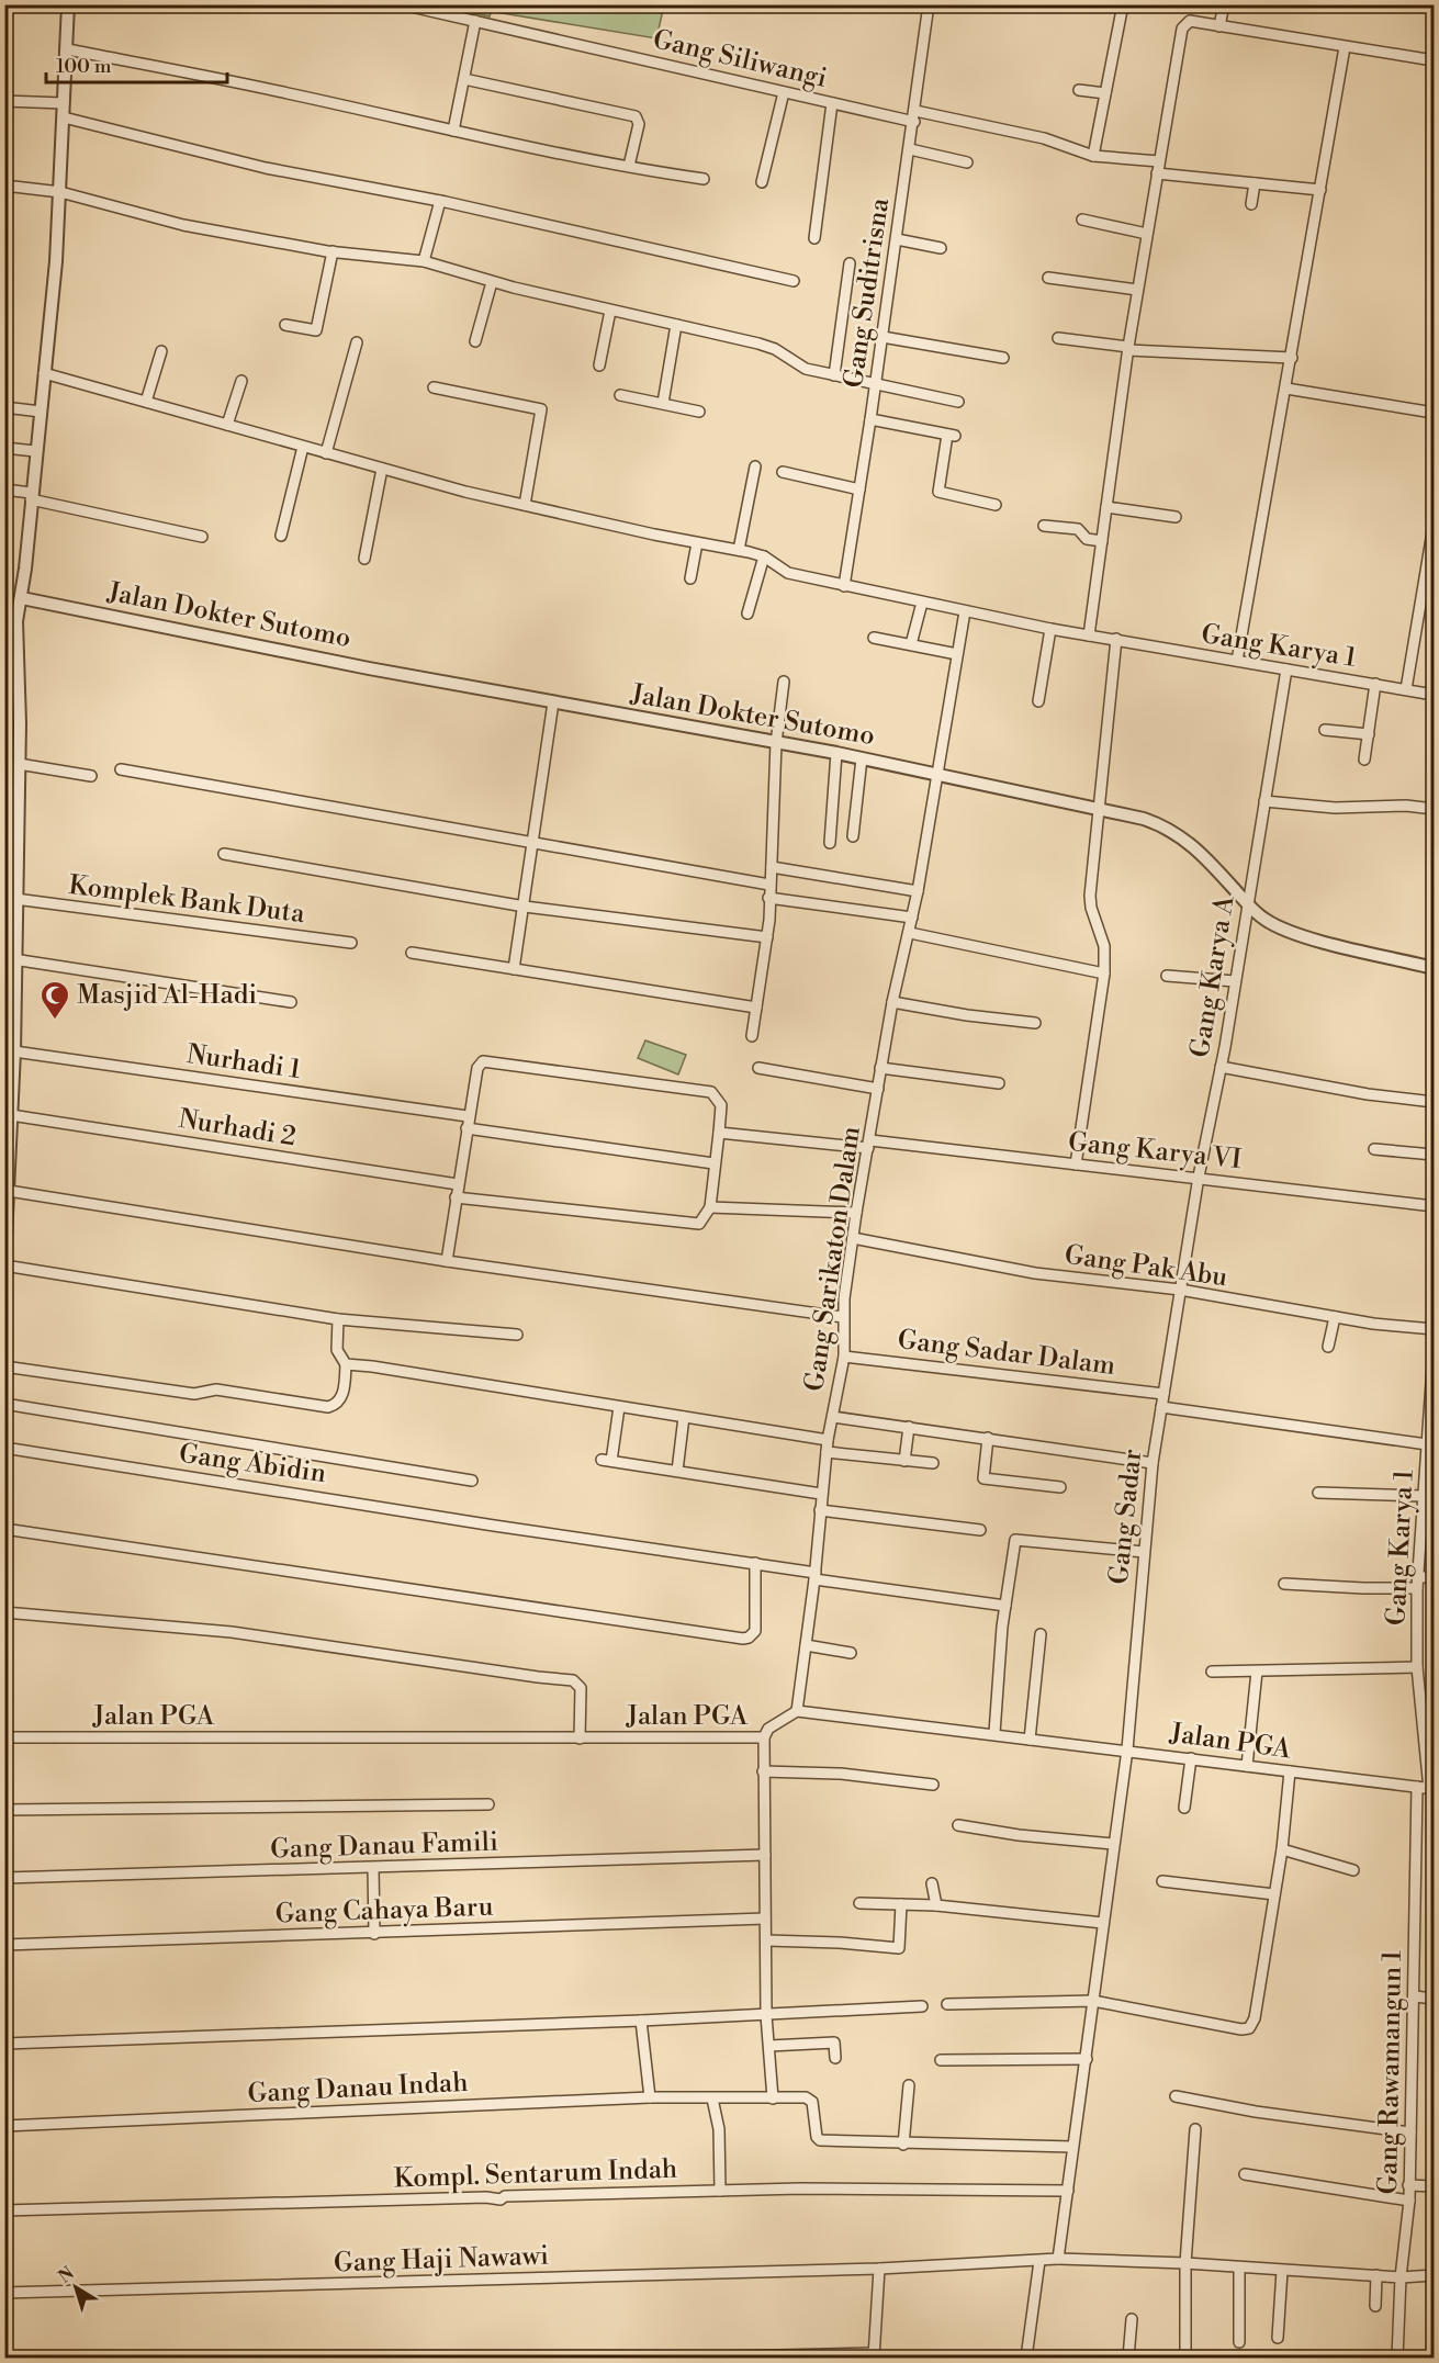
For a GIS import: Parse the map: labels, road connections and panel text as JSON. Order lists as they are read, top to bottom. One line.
{"streets":{"street":["Gang Siliwangi","Gang Suditrisna","Jalan Dokter Sutomo","Gang Karya 1","Komplek Bank Duta","Gang Karya A","Nurhadi 1","Nurhadi 2","Gang Karya VI","Gang Sarikaton Dalam","Gang Pak Abu","Gang Sadar Dalam","Gang Abidin","Gang Sadar","Jalan PGA","Gang Danau Famili","Gang Cahaya Baru","Gang Rawamangun 1","Gang Danau Indah","Kompl. Sentarum Indah","Gang Haji Nawawi"]},"crossings":[["Gang Siliwangi","Gang Suditrisna"],["Gang Suditrisna","Gang Karya 1"],["Jalan Dokter Sutomo","Gang Karya A"],["Jalan Dokter Sutomo","Gang Sarikaton Dalam"],["Gang Karya 1","Gang Karya A"],["Gang Karya 1","Gang Sarikaton Dalam"],["Gang Karya 1","Jalan PGA"],["Gang Karya A","Gang Karya VI"],["Gang Karya A","Gang Pak Abu"],["Gang Karya A","Gang Sadar"],["Gang Karya VI","Gang Sarikaton Dalam"],["Gang Sarikaton Dalam","Gang Pak Abu"],["Gang Sarikaton Dalam","Gang Sadar Dalam"],["Gang Sarikaton Dalam","Gang Abidin"],["Gang Sarikaton Dalam","Jalan PGA"],["Gang Pak Abu","Gang Sadar"],["Gang Sadar Dalam","Gang Sadar"],["Gang Sadar","Jalan PGA"],["Gang Sadar","Kompl. Sentarum Indah"],["Gang Sadar","Gang Haji Nawawi"],["Jalan PGA","Gang Rawamangun 1"],["Gang Rawamangun 1","Gang Haji Nawawi"]],"places":{"mosque":["Masjid Al-Hadi"]},"scale_bar":"100 m","north":"top left"}
